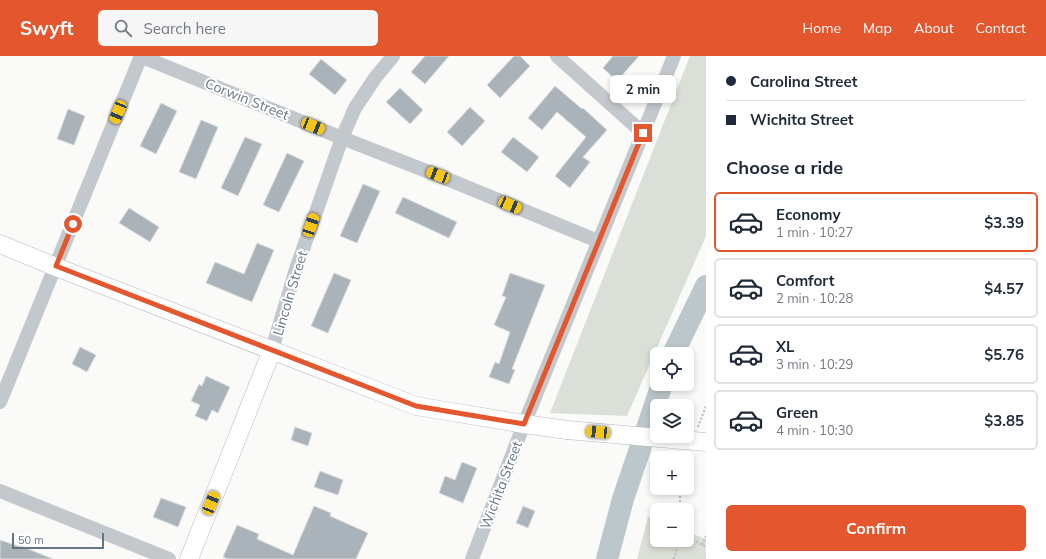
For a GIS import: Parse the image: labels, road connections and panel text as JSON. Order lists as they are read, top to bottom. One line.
{"streets":{"main road":["Lincoln Street"],"street":["Corwin Street","Wichita Street"]},"crossings":[["Corwin Street","Lincoln Street"],["Corwin Street","Wichita Street"]],"scale_bar":"50 m","page":{"header":"Swyft","search":"Search here","nav":["Home","Map","About","Contact"],"banner":["Carolina Street","Wichita Street"],"bubble":"2 min","heading":"Choose a ride","list":[{"name":"Economy","note":"1 min · 10:27","value":"$3.39"},{"name":"Comfort","note":"2 min · 10:28","value":"$4.57"},{"name":"XL","note":"3 min · 10:29","value":"$5.76"},{"name":"Green","note":"4 min · 10:30","value":"$3.85"}],"map_buttons":["+","−"],"buttons":"Confirm","scale":"50 m"}}
